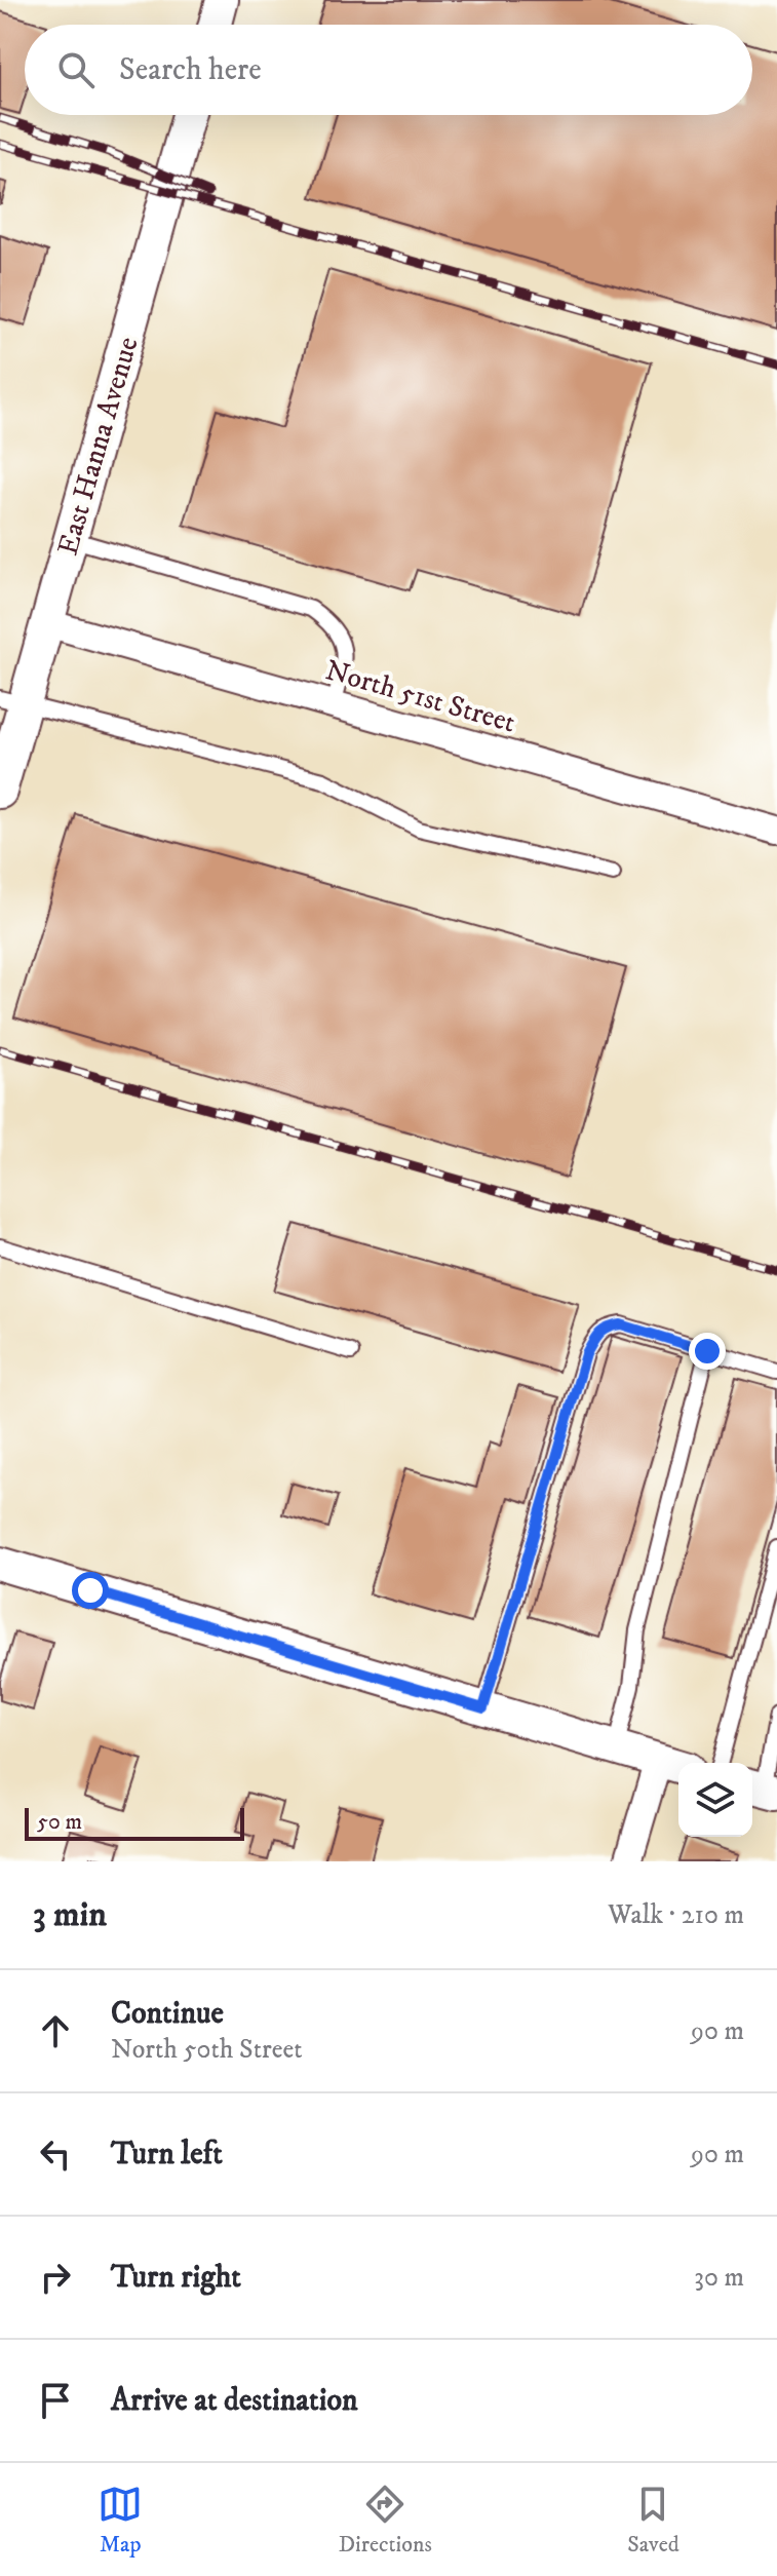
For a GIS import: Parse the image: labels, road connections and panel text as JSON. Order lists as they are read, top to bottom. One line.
{"streets":{"street":["East Hanna Avenue","North 51st Street"]},"crossings":[["East Hanna Avenue","North 51st Street"]],"scale_bar":"50 m","page":{"search":"Search here","scale":"50 m","heading":["3 min","Walk · 210 m"],"list":[["Continue","North 50th Street","90 m"],["Turn left","90 m"],["Turn right","30 m"],"Arrive at destination"],"nav":["Map","Directions","Saved"]}}
